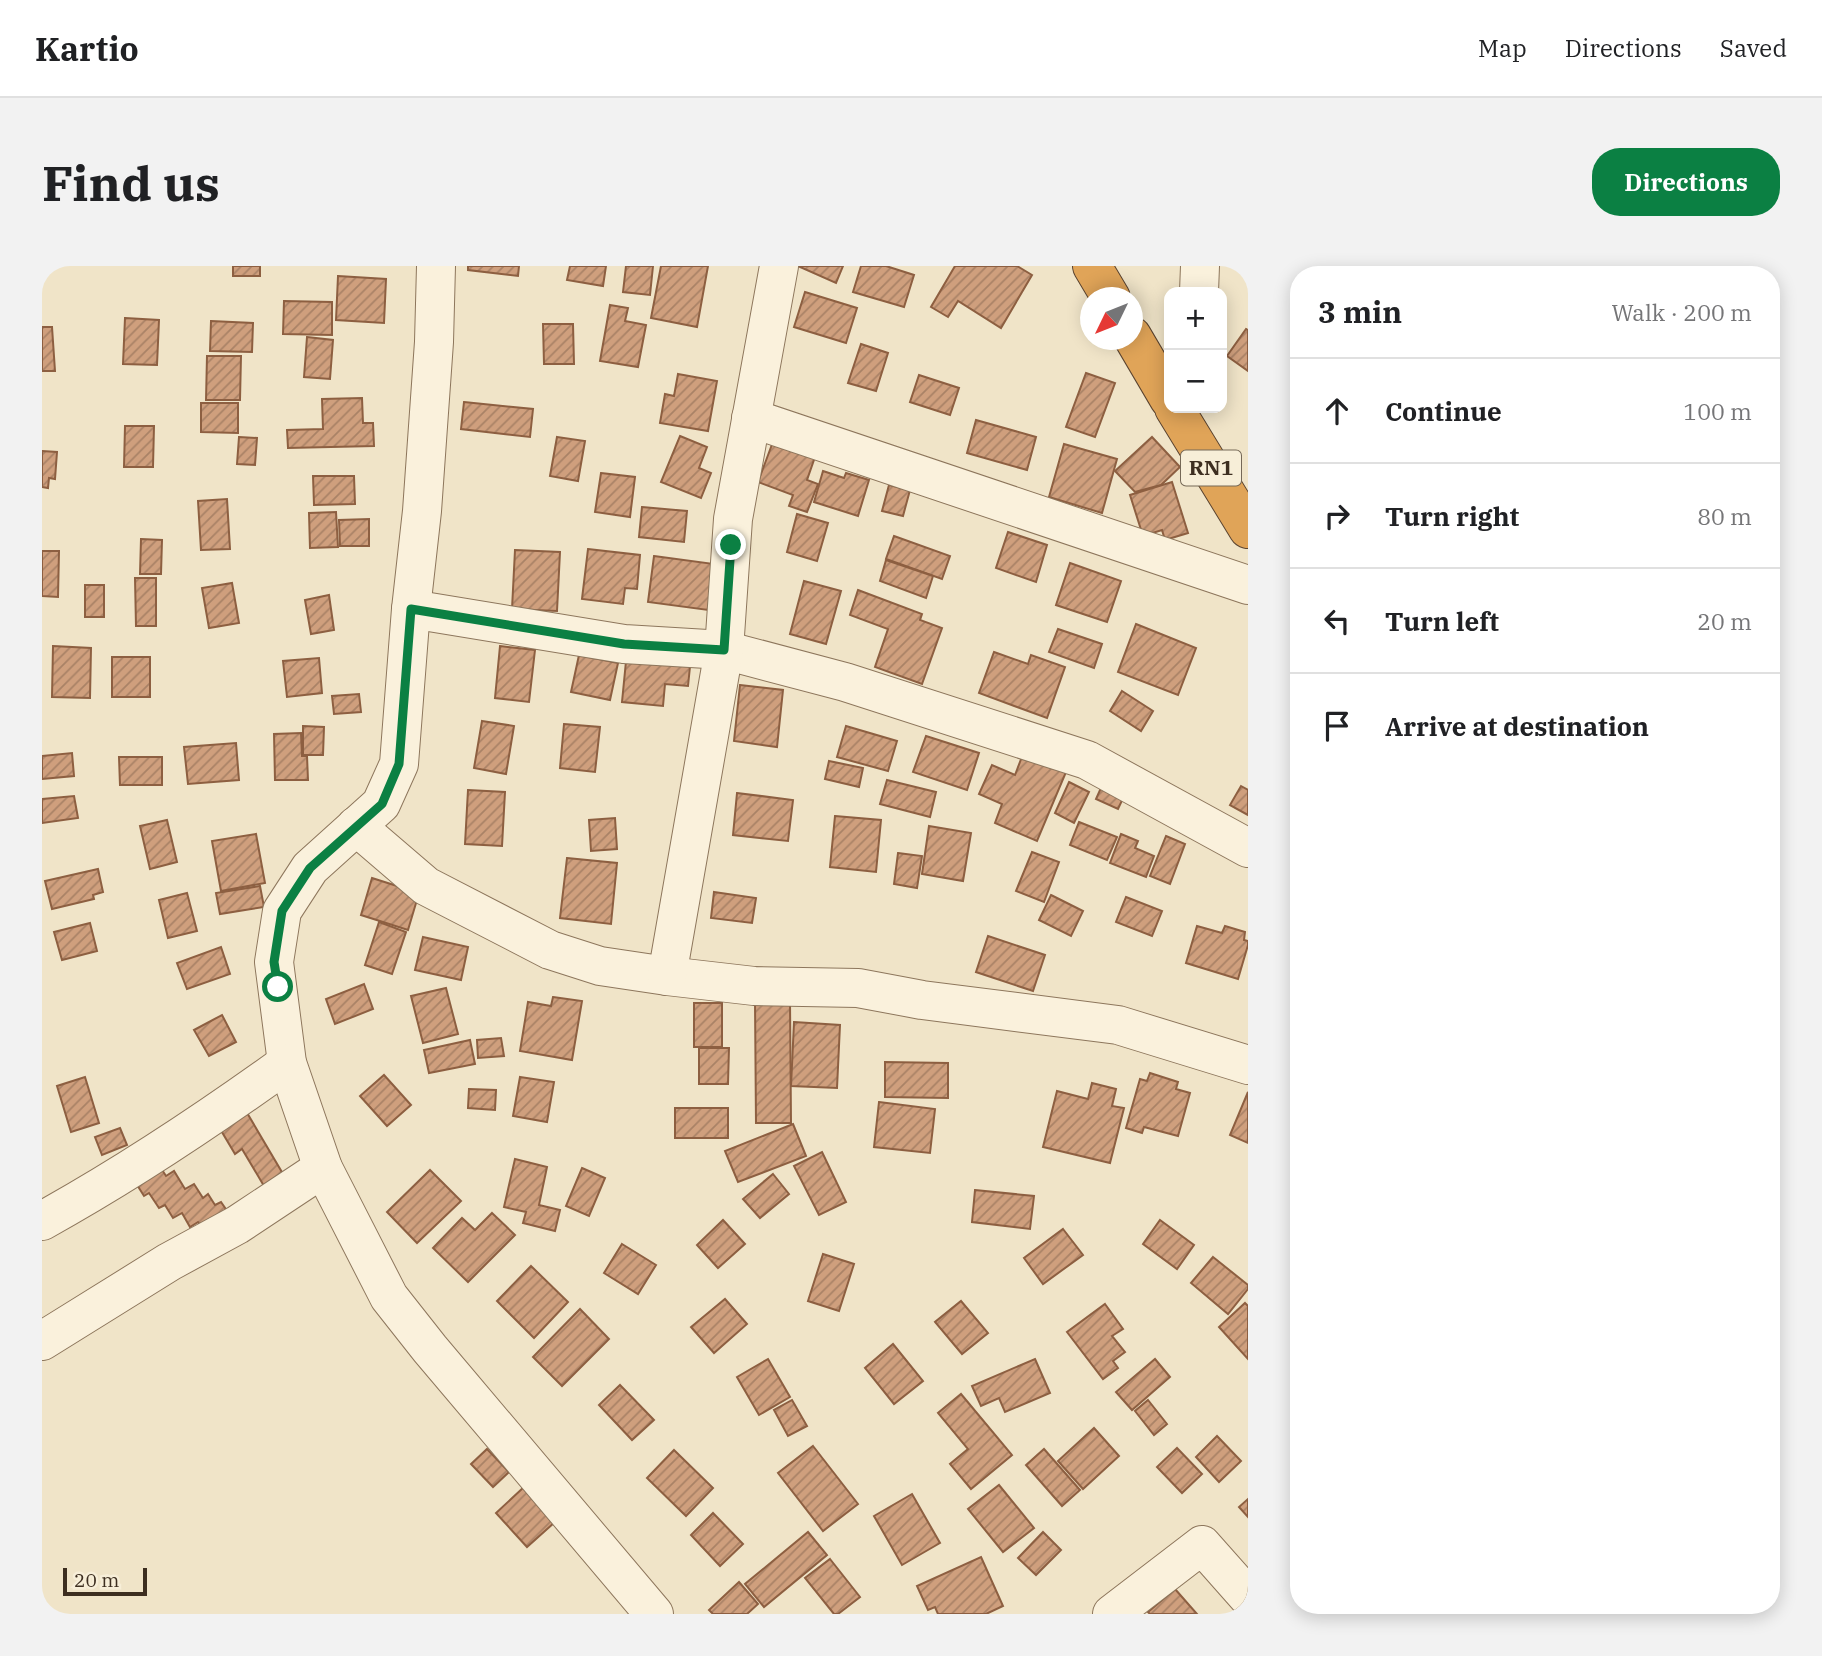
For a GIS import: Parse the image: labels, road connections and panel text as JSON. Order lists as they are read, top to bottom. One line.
{"streets":{"highway":["RN1"]},"scale_bar":"20 m","north":"bottom left","page":{"header":"Kartio","nav":["Map","Directions","Saved"],"buttons":"Directions","title":"Find us","heading":["3 min","Walk · 200 m"],"map_buttons":["+","−"],"list":[["Continue","100 m"],["Turn right","80 m"],["Turn left","20 m"],"Arrive at destination"],"scale":"20 m"}}
